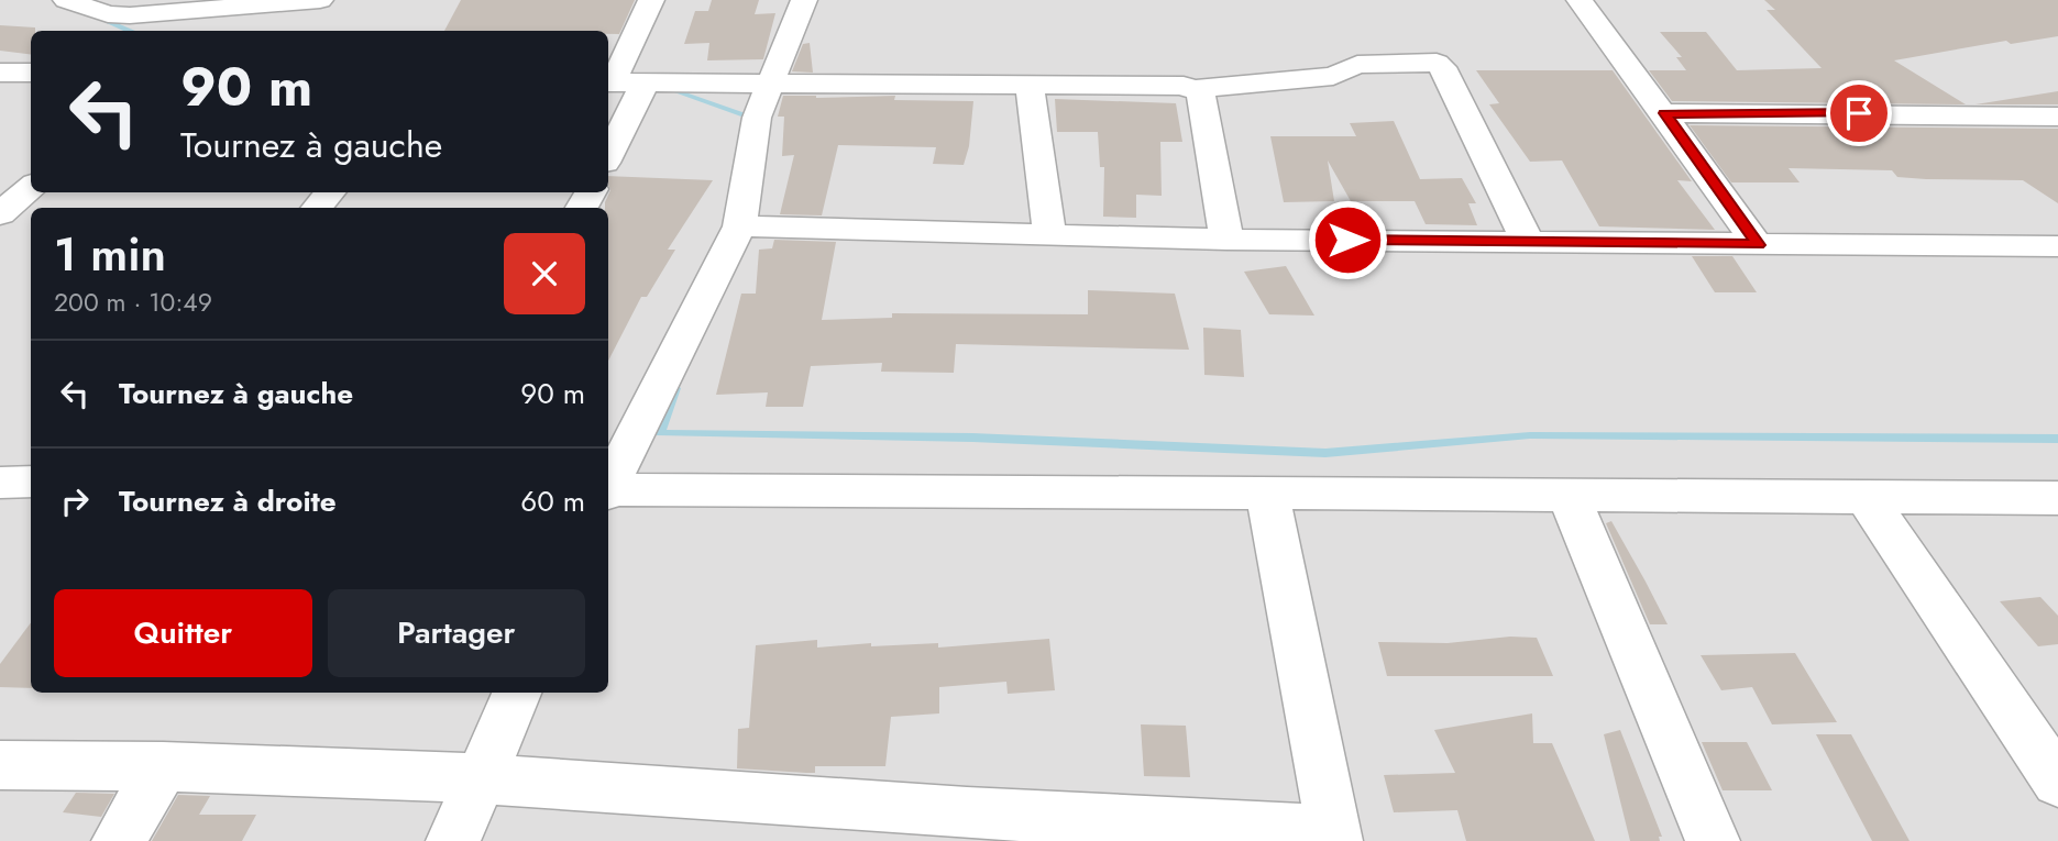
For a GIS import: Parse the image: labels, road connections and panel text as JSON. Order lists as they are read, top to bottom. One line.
{"page":{"turn":["90 m","Tournez à gauche"],"heading":["1 min","200 m · 10:49"],"list":[{"name":"Tournez à gauche","value":"90 m"},{"name":"Tournez à droite","value":"60 m"}],"buttons":["Quitter","Partager"]}}
